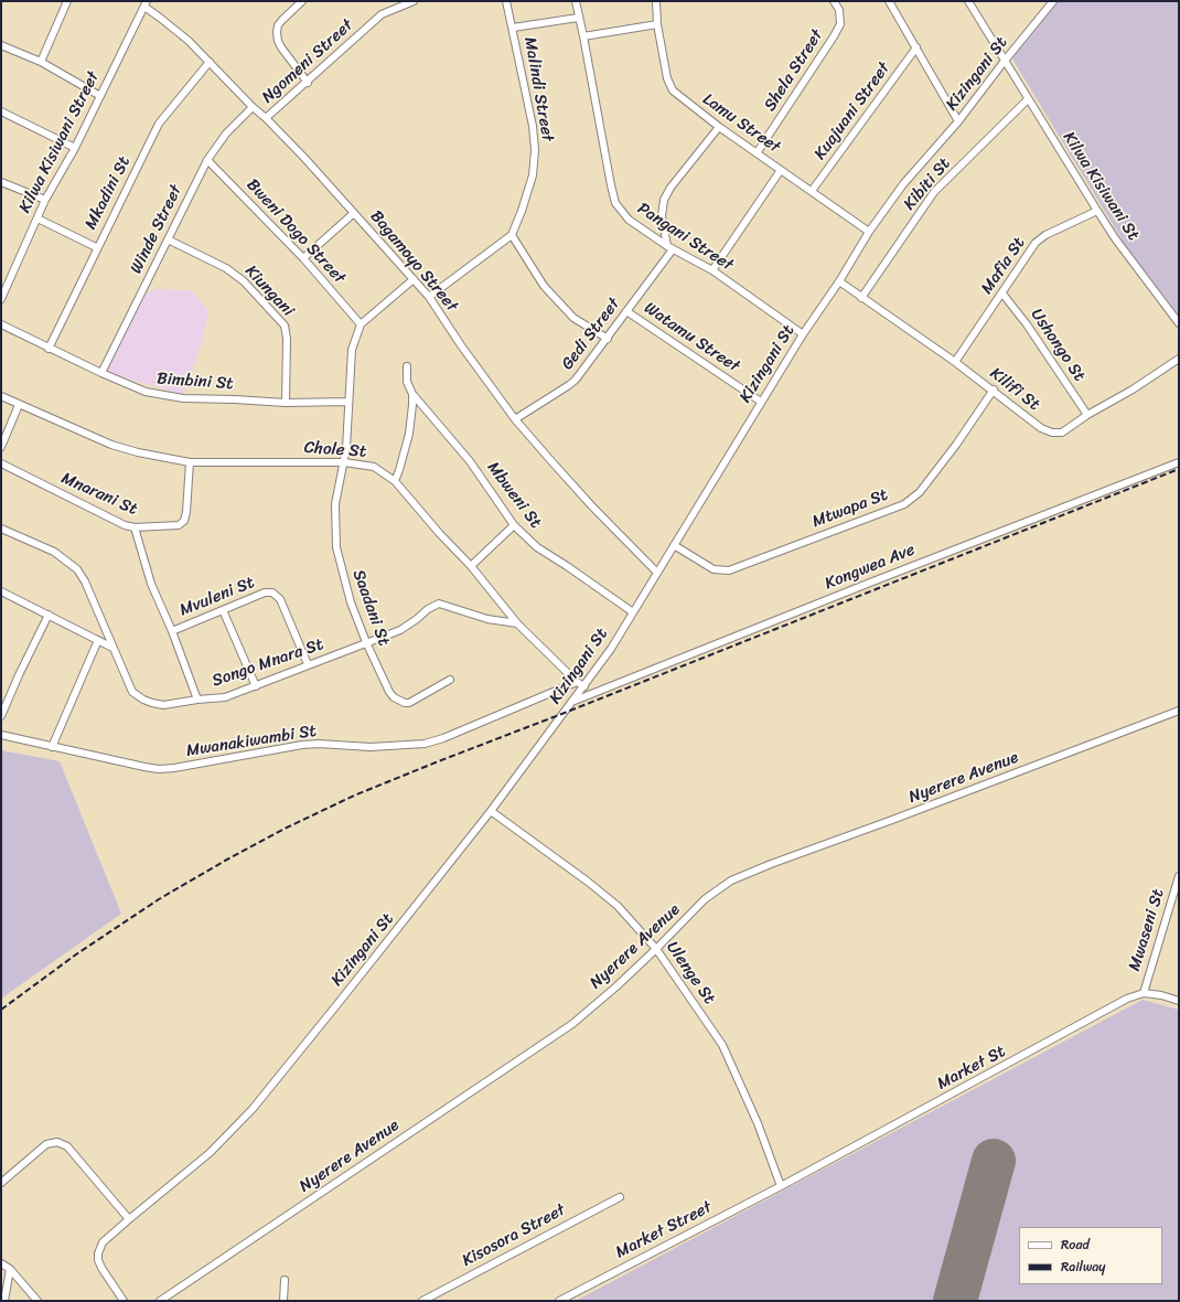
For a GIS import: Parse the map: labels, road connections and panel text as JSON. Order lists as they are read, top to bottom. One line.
{"streets":{"street":["Ngomeni Street","Shela Street","Kizingani St","Malindi Street","Kuajuani Street","Lamu Street","Kilwa Kisiwani Street","Kibiti St","Kilwa Kisiwani St","Mkadini St","Winde Street","Bweni Dogo Street","Pangani Street","Bagamoyo Street","Mafia St","Kiungani","Gedi Street","Watamu Street","Ushongo St","Bimbini St","Kilifi St","Chole St","Mnarani St","Mbweni St","Mtwapa St","Kongwea Ave","Mvuleni St","Saadani St","Songo Mnara St","Mwanakiwambi St","Nyerere Avenue","Mwaseni St","Ulenge St","Market St","Market Street","Kisosora Street"]},"crossings":[["Ngomeni Street","Bagamoyo Street"],["Shela Street","Lamu Street"],["Kizingani St","Lamu Street"],["Kizingani St","Kilwa Kisiwani St"],["Kizingani St","Pangani Street"],["Kizingani St","Bagamoyo Street"],["Kizingani St","Watamu Street"],["Kizingani St","Kilifi St"],["Kizingani St","Chole St"],["Kizingani St","Mbweni St"],["Kizingani St","Mtwapa St"],["Kizingani St","Kongwea Ave"],["Kizingani St","Ulenge St"],["Kuajuani Street","Lamu Street"],["Kilwa Kisiwani Street","Bagamoyo Street"],["Kibiti St","Kilwa Kisiwani St"],["Kibiti St","Kilifi St"],["Kilwa Kisiwani St","Mafia St"],["Mkadini St","Bagamoyo Street"],["Mkadini St","Bimbini St"],["Winde Street","Bweni Dogo Street"],["Winde Street","Bagamoyo Street"],["Winde Street","Kiungani"],["Winde Street","Bimbini St"],["Bweni Dogo Street","Saadani St"],["Pangani Street","Gedi Street"],["Bagamoyo Street","Gedi Street"],["Mafia St","Ushongo St"],["Mafia St","Kilifi St"],["Kiungani","Bimbini St"],["Gedi Street","Watamu Street"],["Ushongo St","Kilifi St"],["Bimbini St","Saadani St"],["Kilifi St","Mtwapa St"],["Chole St","Mnarani St"],["Chole St","Saadani St"],["Chole St","Songo Mnara St"],["Chole St","Mwanakiwambi St"],["Mvuleni St","Songo Mnara St"],["Saadani St","Songo Mnara St"],["Nyerere Avenue","Ulenge St"],["Mwaseni St","Market St"],["Ulenge St","Market St"],["Ulenge St","Market Street"],["Market St","Market Street"]],"legend":["Road","Railway"]}
